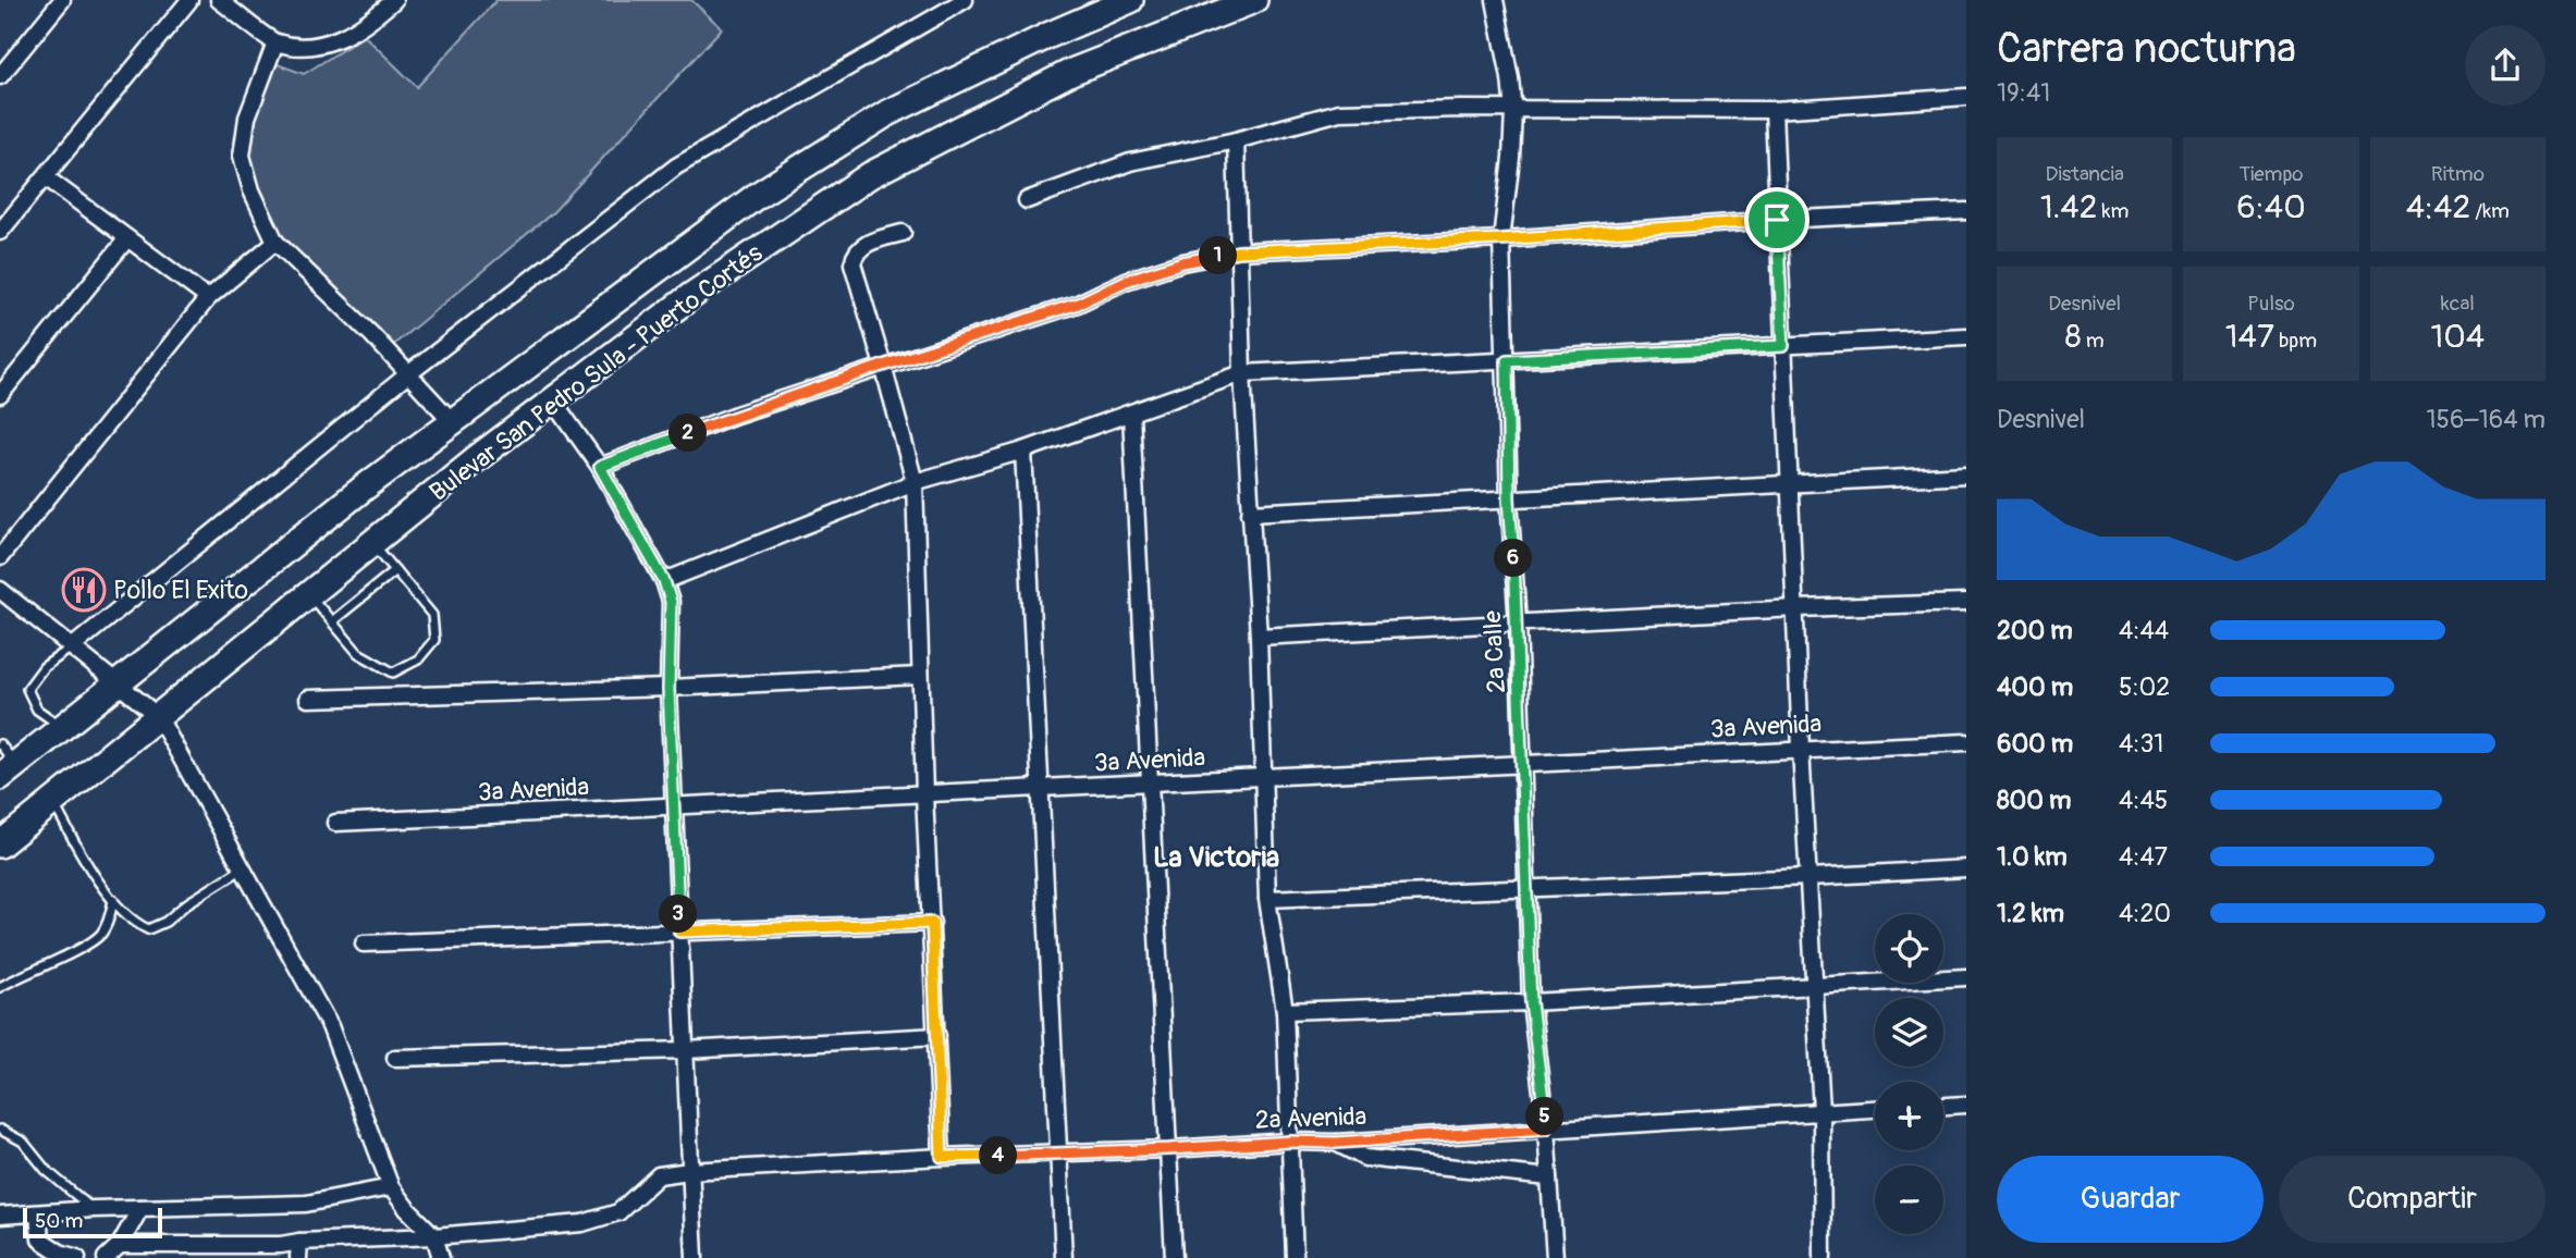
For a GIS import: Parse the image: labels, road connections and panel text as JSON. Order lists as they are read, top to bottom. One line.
{"streets":{"highway":["Bulevar San Pedro Sula - Puerto Cortés"],"street":["2a Calle","3a Avenida","2a Avenida"]},"crossings":[["2a Calle","3a Avenida"],["2a Calle","2a Avenida"]],"districts":["La Victoria"],"places":{"restaurant":["Pollo El Exito"]},"scale_bar":"50 m","page":{"heading":["Carrera nocturna","19:41"],"stats":[["Distancia","1.42 km"],["Tiempo","6:40"],["Ritmo","4:42 /km"],["Desnivel","8 m"],["Pulso","147 bpm"],["kcal","104"]],"pins":["1","2","6","3","5","4"],"chart":["Desnivel","156–164 m"],"list":[{"name":"200 m","note":"4:44"},{"name":"400 m","note":"5:02"},{"name":"600 m","note":"4:31"},{"name":"800 m","note":"4:45"},{"name":"1.0 km","note":"4:47"},{"name":"1.2 km","note":"4:20"}],"map_buttons":["+","−"],"buttons":["Guardar","Compartir"],"scale":"50 m"}}
